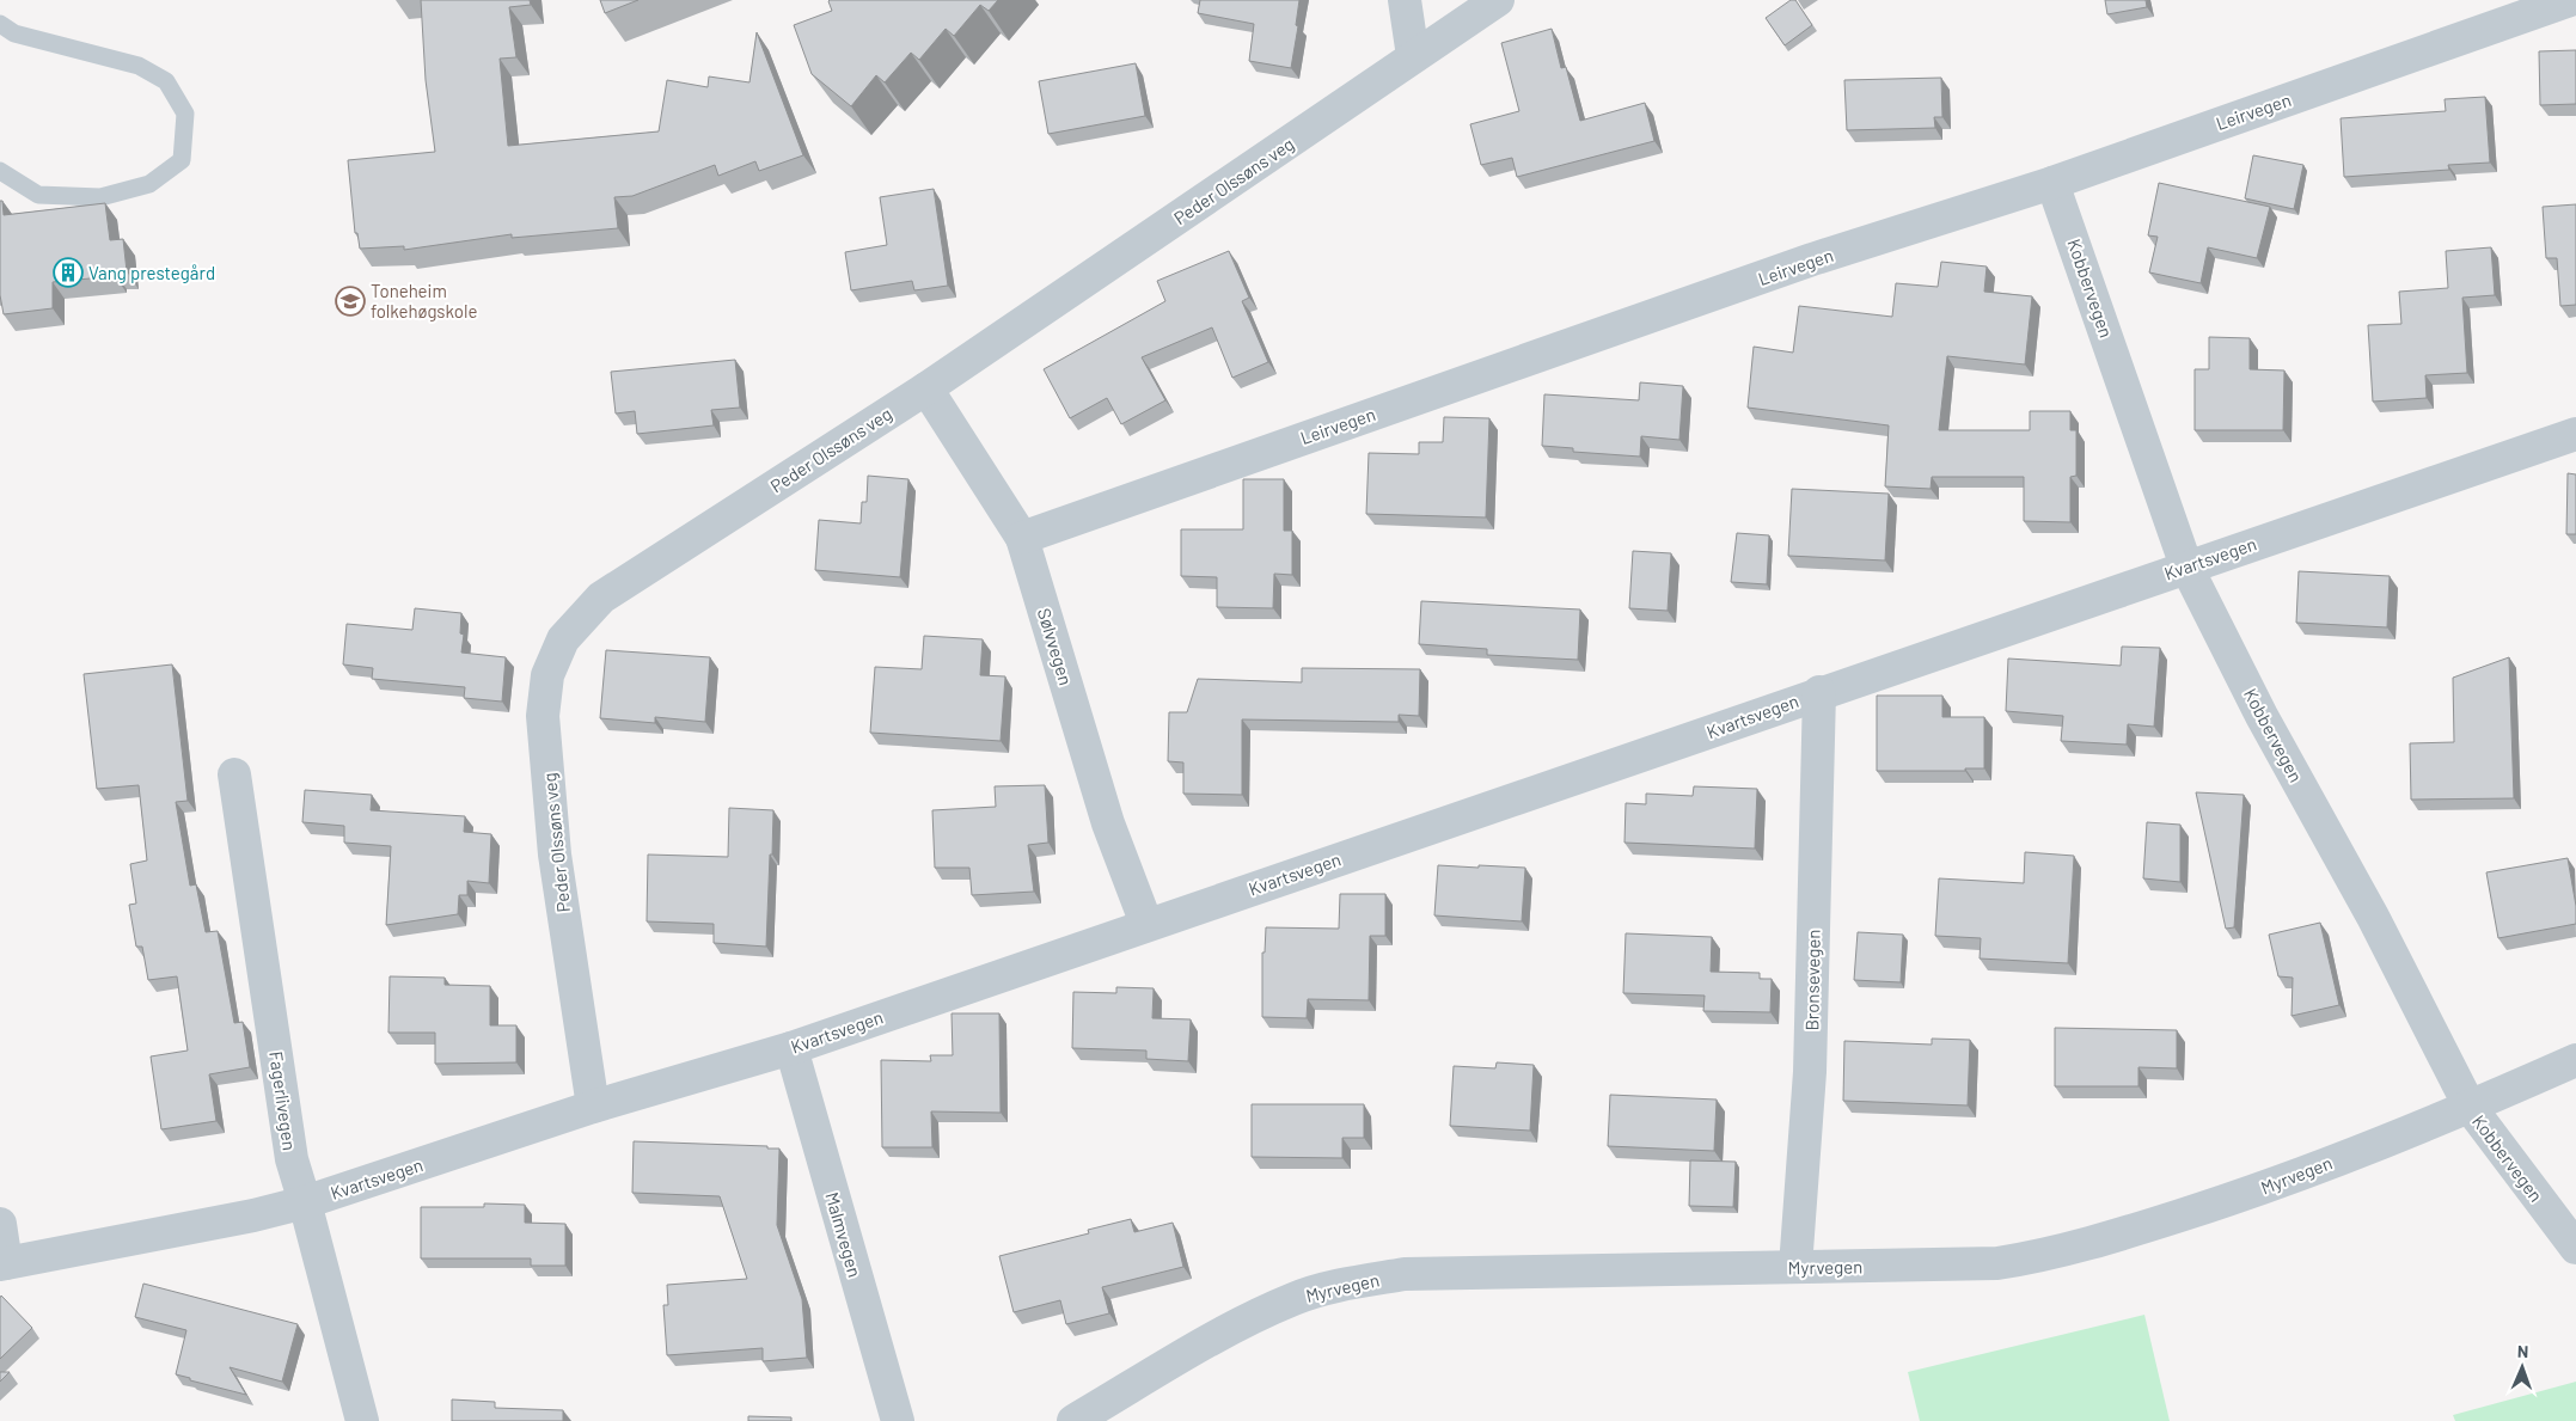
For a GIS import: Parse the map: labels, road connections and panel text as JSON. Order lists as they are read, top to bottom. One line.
{"streets":{"street":["Leirvegen","Peder Olssøns veg","Kobbervegen","Kvartsvegen","Sølvvegen","Bronsevegen","Fagerlivegen","Myrvegen","Malmvegen"]},"crossings":[["Leirvegen","Kobbervegen"],["Leirvegen","Sølvvegen"],["Peder Olssøns veg","Kvartsvegen"],["Peder Olssøns veg","Sølvvegen"],["Kobbervegen","Kvartsvegen"],["Kobbervegen","Myrvegen"],["Kvartsvegen","Sølvvegen"],["Kvartsvegen","Bronsevegen"],["Kvartsvegen","Fagerlivegen"],["Kvartsvegen","Malmvegen"],["Bronsevegen","Myrvegen"]],"places":{"building":["Vang prestegård"],"school or university":["Toneheim folkehøgskole"]},"north":"top"}
